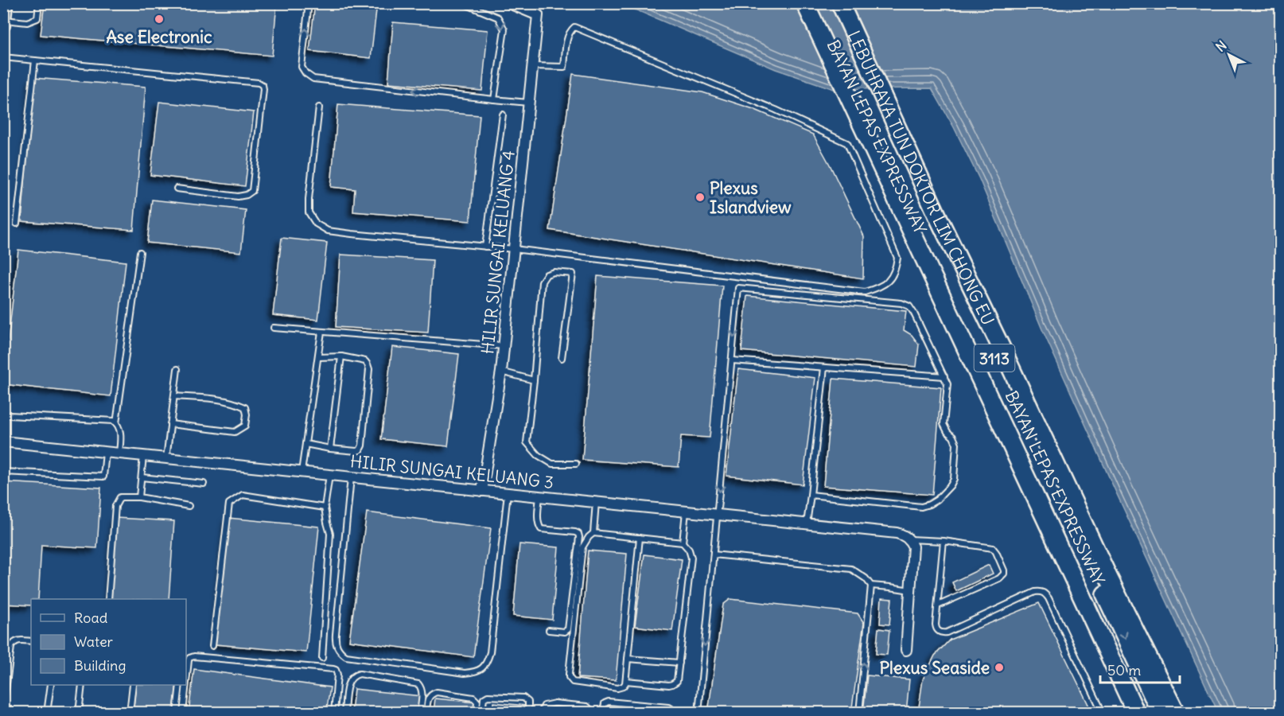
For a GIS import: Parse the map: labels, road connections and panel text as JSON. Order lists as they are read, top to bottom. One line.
{"streets":{"highway":["BAYAN LEPAS EXPRESSWAY","LEBUHRAYA TUN DOKTOR LIM CHONG EU","3113"],"street":["HILIR SUNGAI KELUANG 4","HILIR SUNGAI KELUANG 3"]},"crossings":[["HILIR SUNGAI KELUANG 4","HILIR SUNGAI KELUANG 3"]],"places":["Ase Electronic","Plexus Islandview","Plexus Seaside"],"legend":["Road","Water","Building"],"scale_bar":"50 m","north":"top left"}
